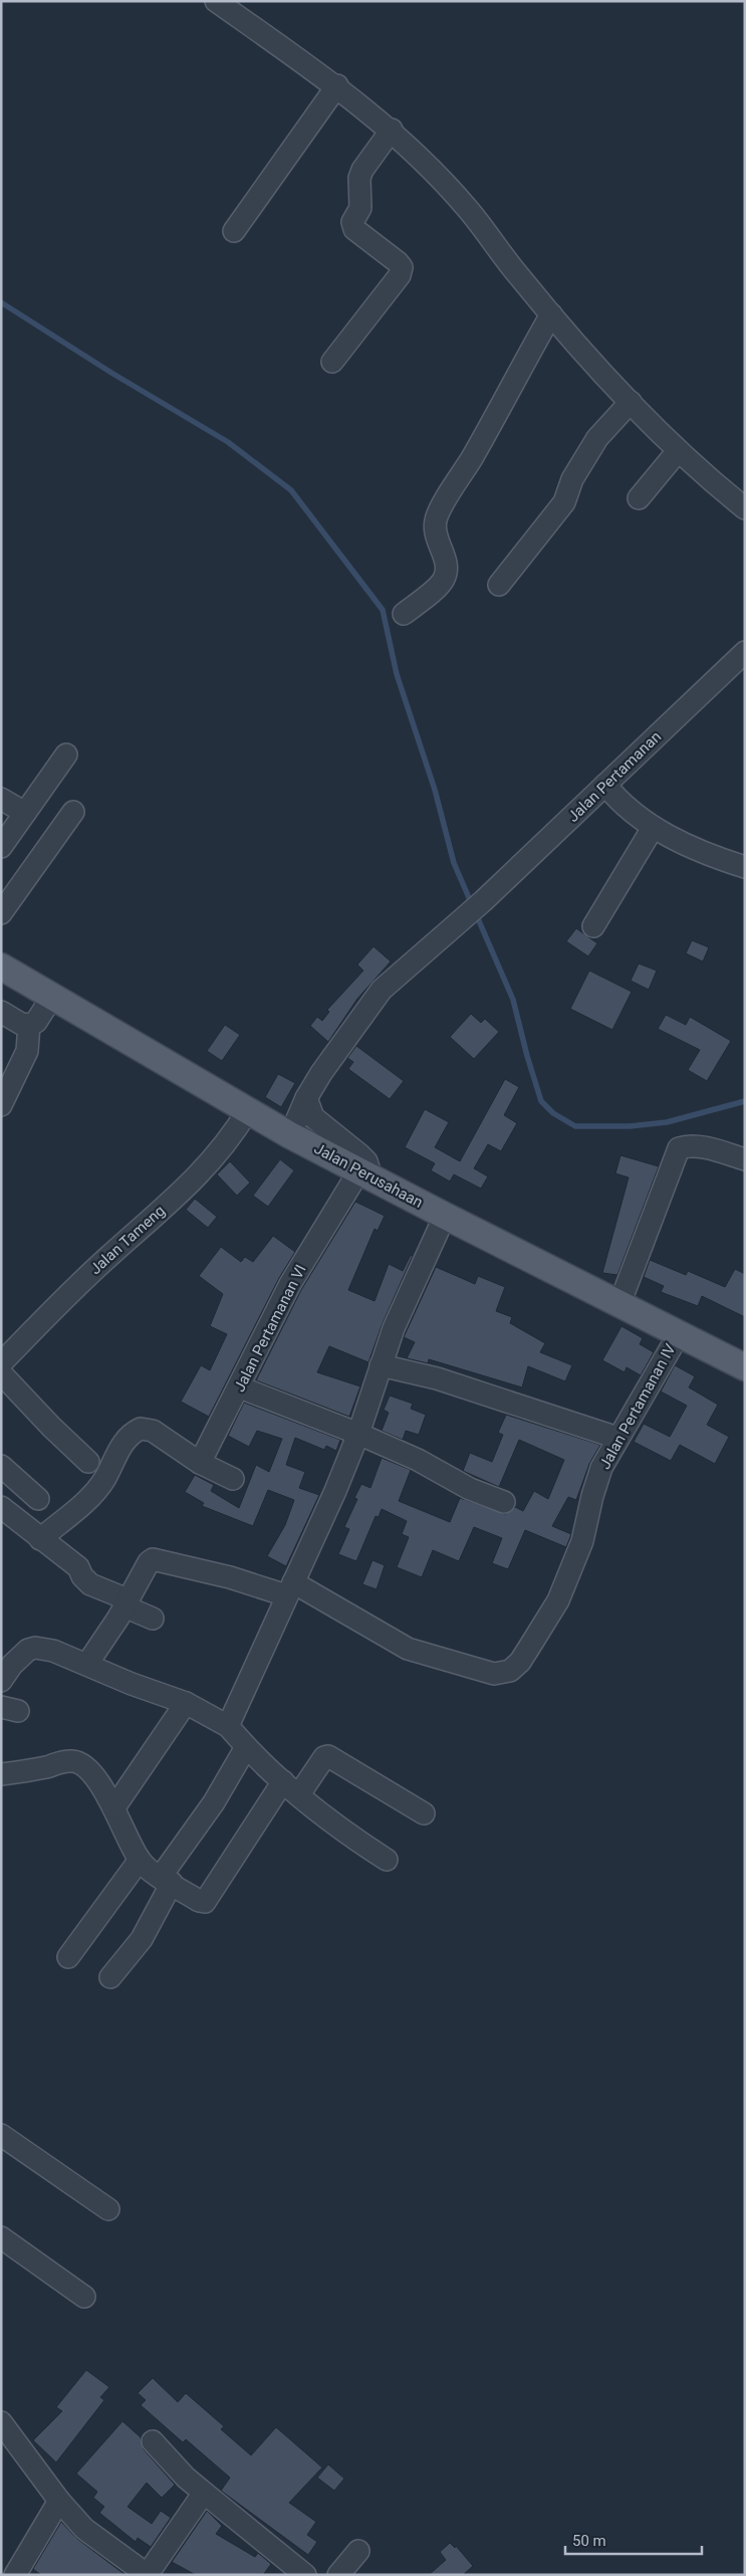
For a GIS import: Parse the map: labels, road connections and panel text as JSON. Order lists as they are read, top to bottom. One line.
{"streets":{"main road":["Jalan Perusahaan"],"street":["Jalan Pertamanan","Jalan Tameng","Jalan Pertamanan VI","Jalan Pertamanan IV"]},"crossings":[["Jalan Pertamanan","Jalan Perusahaan"],["Jalan Perusahaan","Jalan Tameng"],["Jalan Perusahaan","Jalan Pertamanan VI"],["Jalan Perusahaan","Jalan Pertamanan IV"]],"scale_bar":"50 m"}
